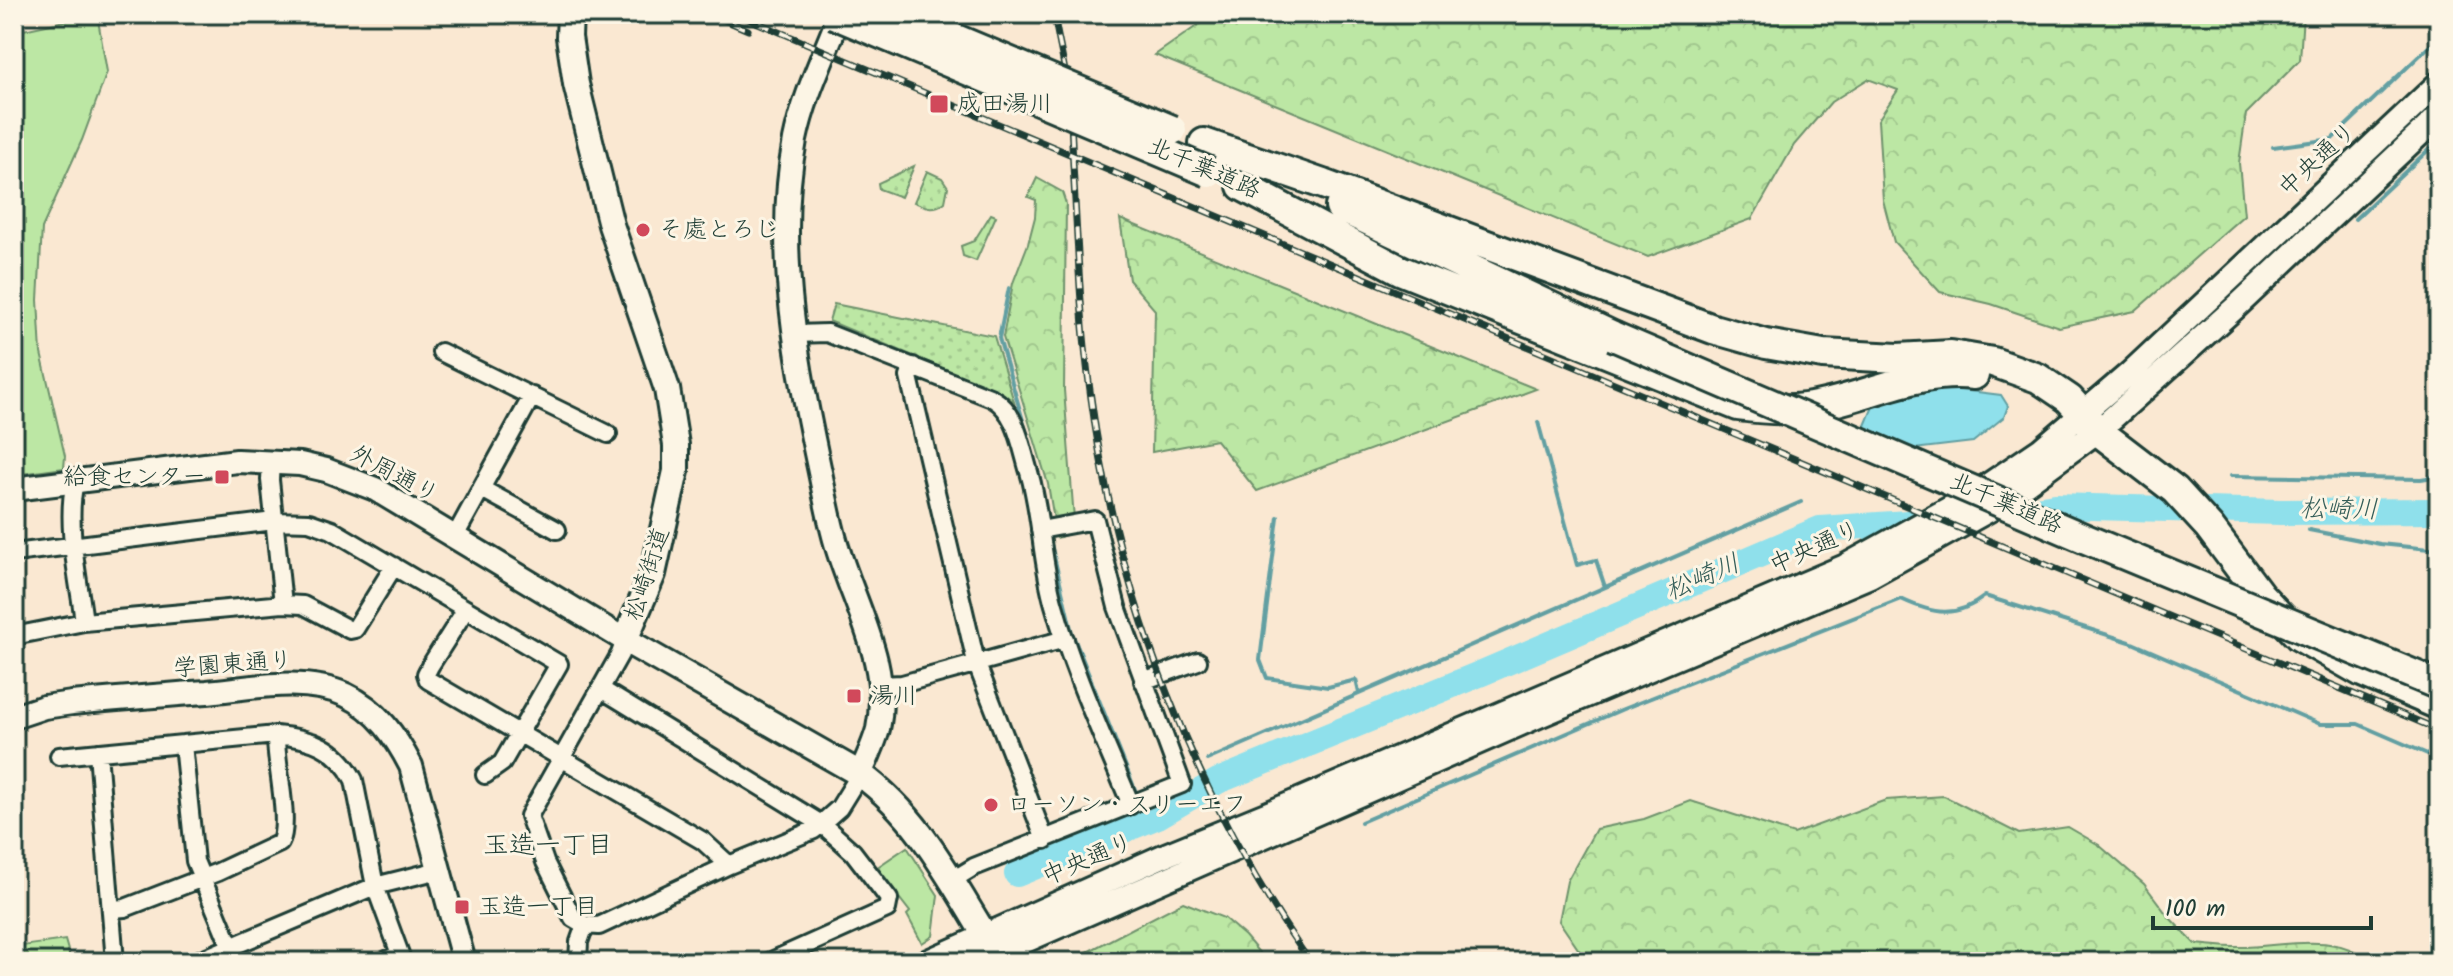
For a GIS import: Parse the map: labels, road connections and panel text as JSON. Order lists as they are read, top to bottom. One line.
{"streets":{"highway":["北千葉道路"],"main road":["松崎街道"],"street":["中央通り","外周通り","学園東通り"]},"crossings":[["中央通り","松崎街道"],["外周通り","松崎街道"]],"districts":["玉造一丁目"],"water":["松崎川"],"places":{"transit":["成田湯川","給食センター","湯川","玉造一丁目"],"other":["そ處とろじ","ローソン・スリーエフ"]},"scale_bar":"100 m"}
